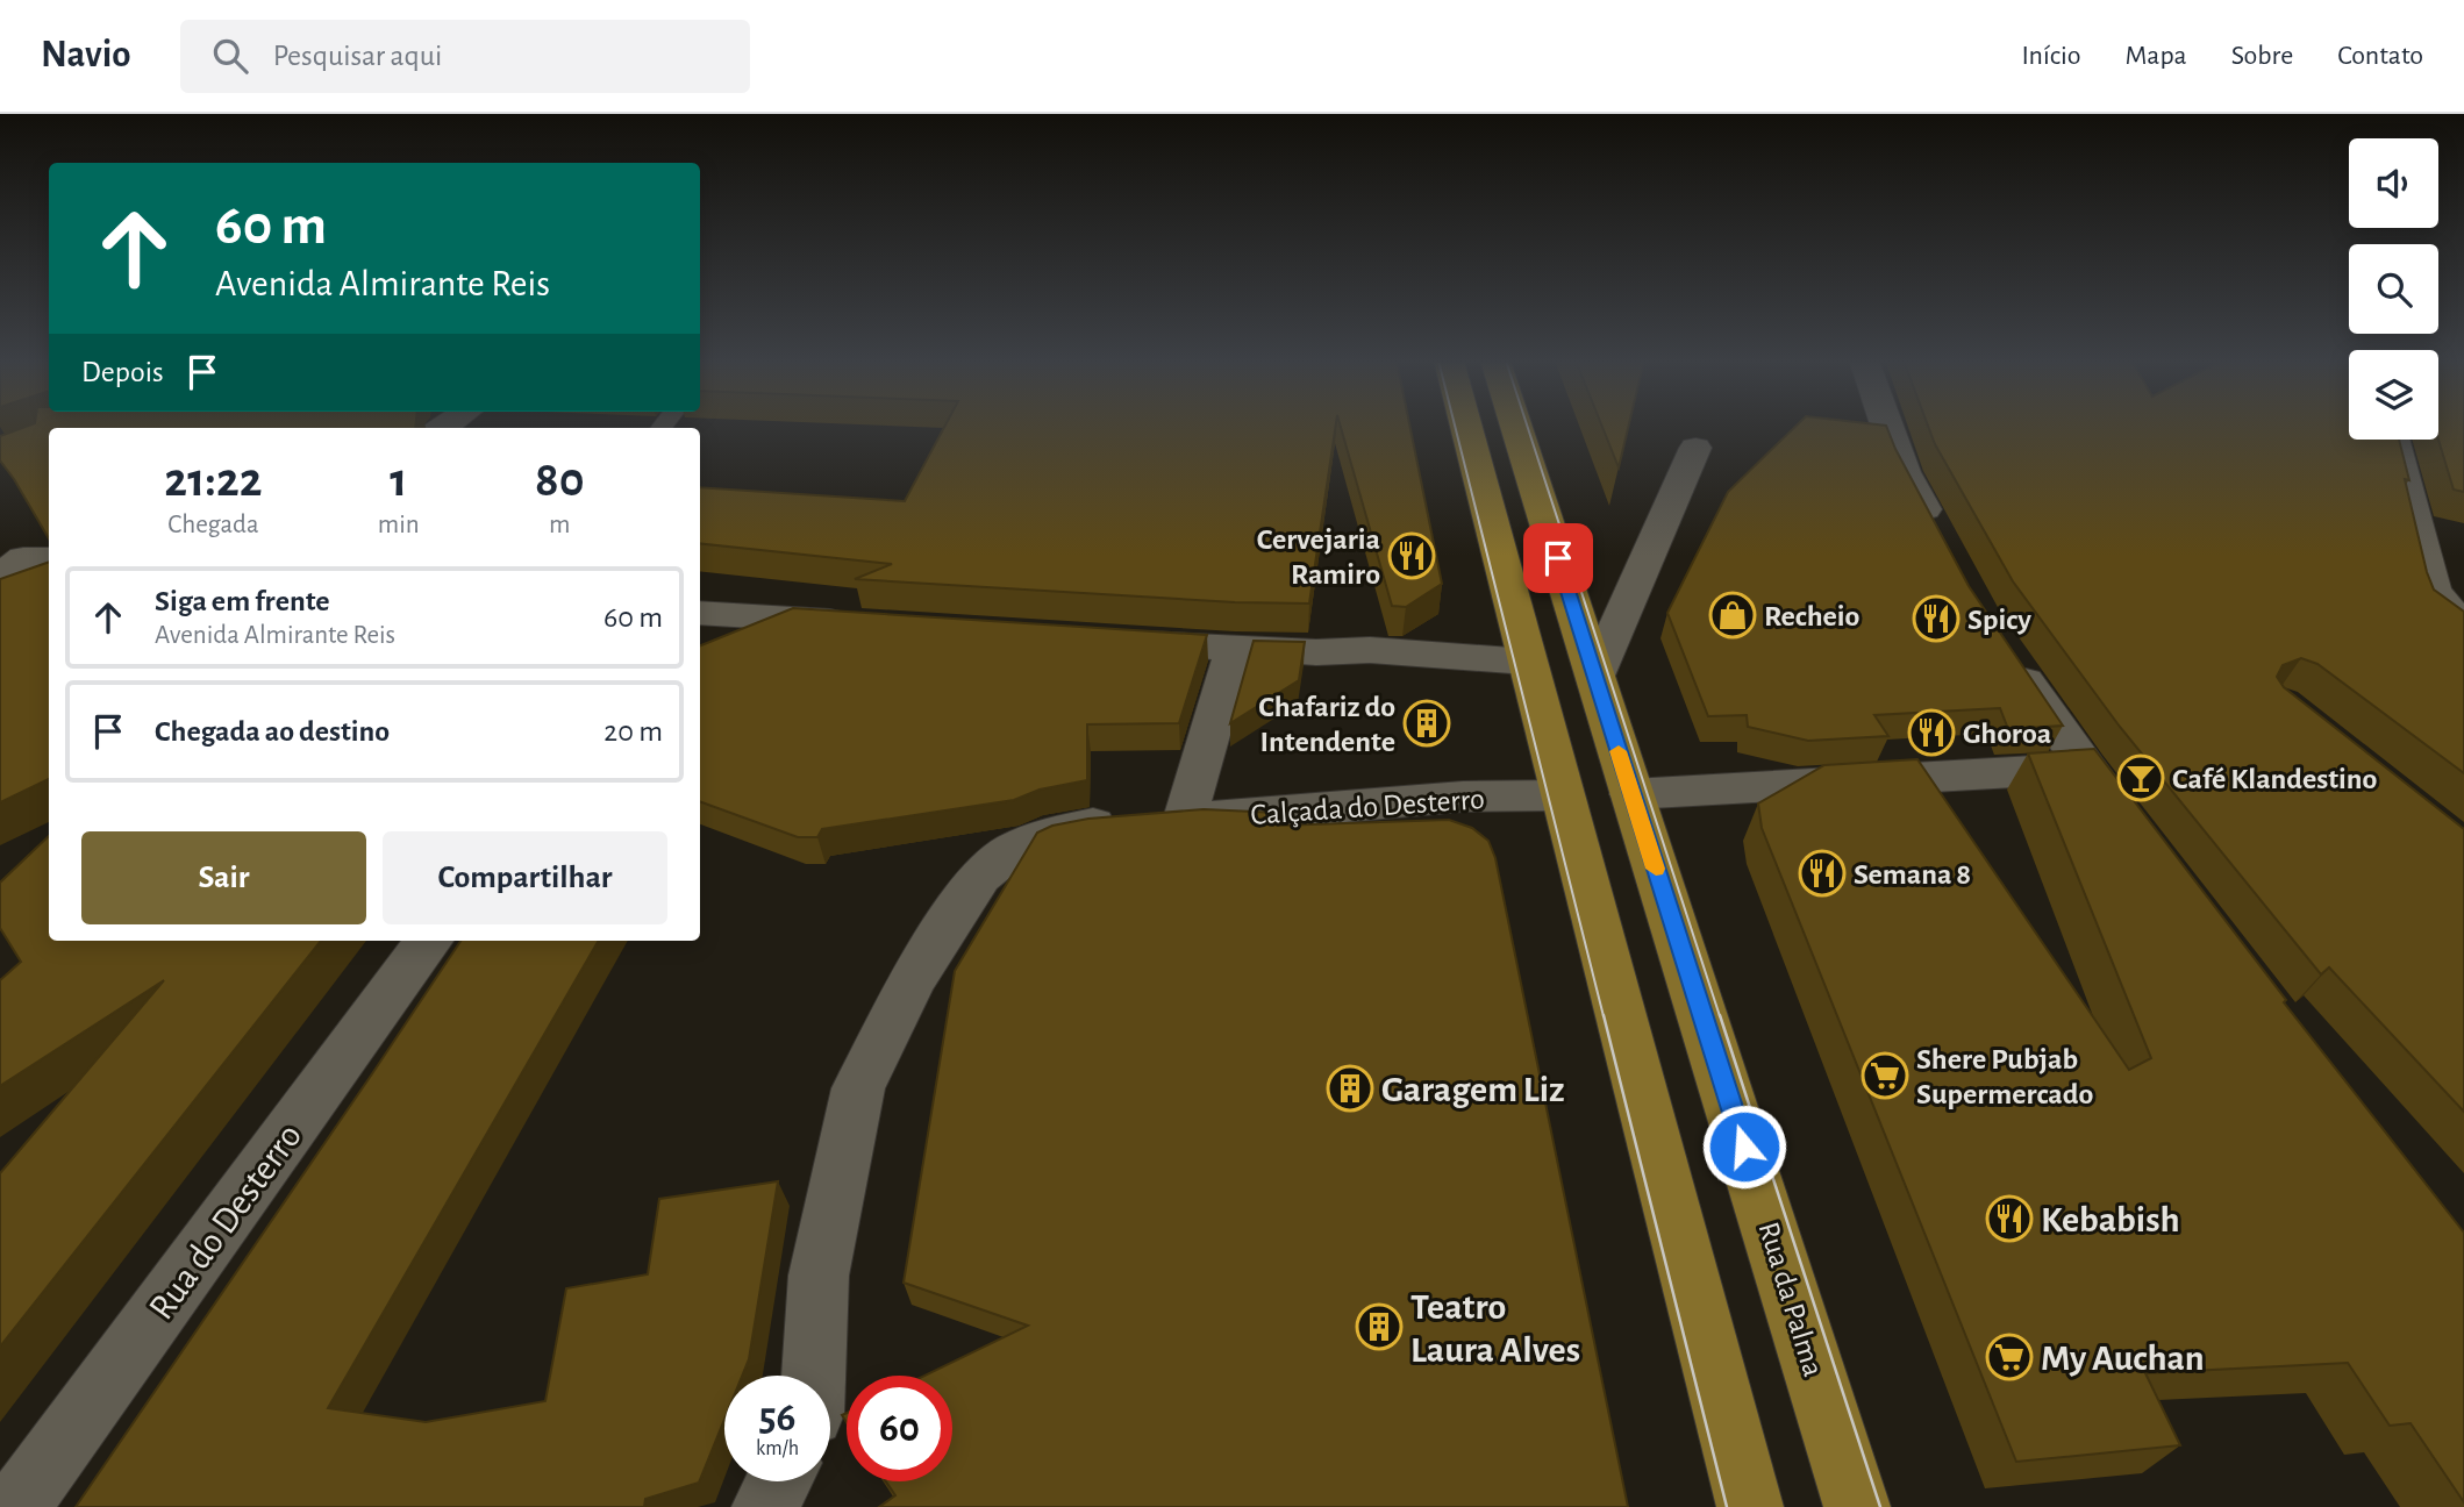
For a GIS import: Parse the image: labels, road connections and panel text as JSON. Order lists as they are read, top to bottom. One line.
{"streets":{"main road":["Rua da Palma"],"street":["Calçada do Desterro","Rua do Desterro"]},"places":{"restaurant":["Cervejaria Ramiro","Spicy","Ghoroa","Semana 8","Kebabish"],"shop":["Recheio"],"building":["Chafariz do Intendente","Garagem Liz","Teatro Laura Alves"],"bar":["Café Klandestino"],"supermarket":["Shere Pubjab Supermercado","My Auchan"]},"page":{"header":"Navio","search":"Pesquisar aqui","nav":["Início","Mapa","Sobre","Contato"],"turn":["60 m","Avenida Almirante Reis"],"then":"Depois","eta":["21:22","Chegada","1","min","80","m"],"list":[{"name":"Siga em frente","note":"Avenida Almirante Reis","value":"60 m"},{"name":"Chegada ao destino","value":"20 m"}],"buttons":["Sair","Compartilhar"],"speed":"56 km/h","limit":"60"}}
